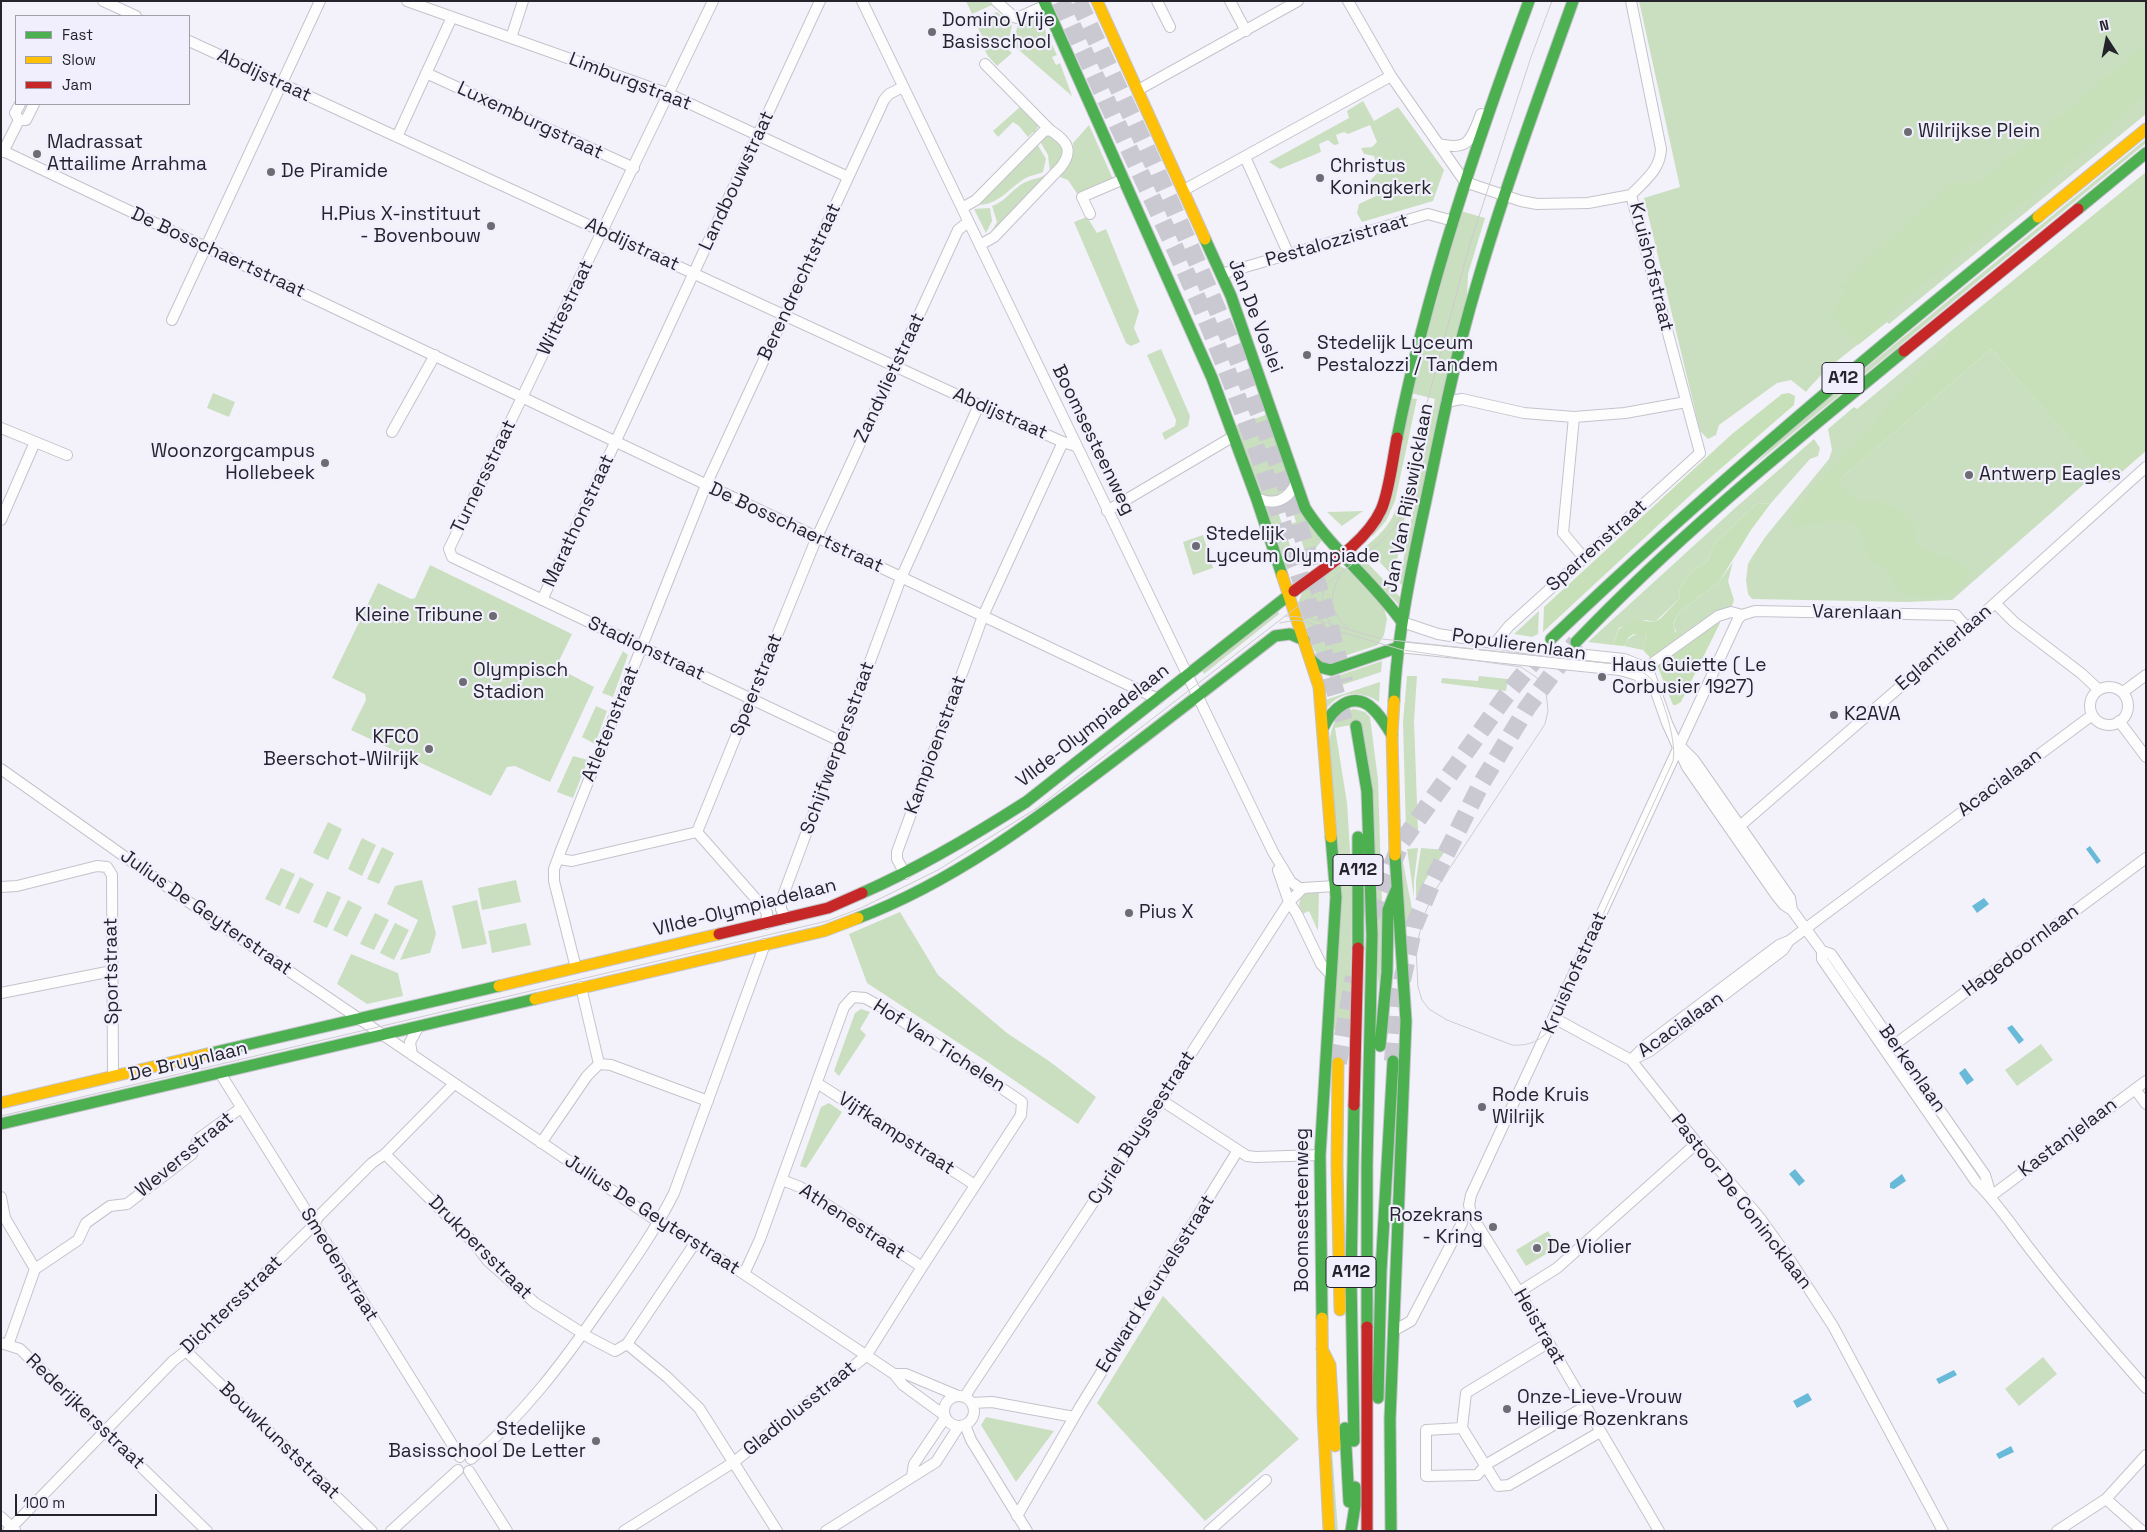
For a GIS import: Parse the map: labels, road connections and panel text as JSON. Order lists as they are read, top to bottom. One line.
{"streets":{"main road":["Jan De Voslei","A12","Boomsesteenweg","Jan Van Rijswijcklaan","VIIde-Olympiadelaan","A112","De Bruynlaan"],"street":["Abdijstraat","Limburgstraat","Luxemburgstraat","Landbouwstraat","Pestalozzistraat","De Bosschaertstraat","Kruishofstraat","Berendrechtstraat","Wittestraat","Zandvlietstraat","Turnersstraat","Marathonstraat","Sparrenstraat","Varenlaan","Populierenlaan","Eglantierlaan","Stadionstraat","Speerstraat","Atletenstraat","Kampioenstraat","Schijfwerpersstraat","Acacialaan","Julius De Geyterstraat","Hagedoornlaan","Sportstraat","Hof Van Tichelen","Berkenlaan","Cyriel Buyssestraat","Vijfkampstraat","Kastanjelaan","Weversstraat","Pastoor De Conincklaan","Athenestraat","Drukpersstraat","Smedenstraat","Edward Keurvelsstraat","Dichtersstraat","Heistraat","Gladiolusstraat","Rederijkersstraat","Bouwkunststraat"]},"crossings":[["Abdijstraat","Landbouwstraat"],["Abdijstraat","Berendrechtstraat"],["Abdijstraat","Wittestraat"],["Abdijstraat","Zandvlietstraat"],["Abdijstraat","Boomsesteenweg"],["Abdijstraat","Kampioenstraat"],["Abdijstraat","Schijfwerpersstraat"],["Limburgstraat","Landbouwstraat"],["Limburgstraat","Berendrechtstraat"],["Limburgstraat","Wittestraat"],["Luxemburgstraat","Wittestraat"],["Landbouwstraat","De Bosschaertstraat"],["Landbouwstraat","Marathonstraat"],["Pestalozzistraat","Jan De Voslei"],["Pestalozzistraat","Jan Van Rijswijcklaan"],["De Bosschaertstraat","Berendrechtstraat"],["De Bosschaertstraat","Wittestraat"],["De Bosschaertstraat","Zandvlietstraat"],["De Bosschaertstraat","Turnersstraat"],["De Bosschaertstraat","Marathonstraat"],["De Bosschaertstraat","Speerstraat"],["De Bosschaertstraat","Atletenstraat"],["De Bosschaertstraat","VIIde-Olympiadelaan"],["De Bosschaertstraat","Kampioenstraat"],["De Bosschaertstraat","Schijfwerpersstraat"],["Kruishofstraat","Sparrenstraat"],["Kruishofstraat","Varenlaan"],["Kruishofstraat","Berkenlaan"],["Kruishofstraat","Pastoor De Conincklaan"],["Kruishofstraat","Heistraat"],["Berendrechtstraat","Boomsesteenweg"],["Berendrechtstraat","Atletenstraat"],["Wittestraat","Turnersstraat"],["Jan De Voslei","Jan Van Rijswijcklaan"],["Jan De Voslei","Populierenlaan"],["Zandvlietstraat","Boomsesteenweg"],["Zandvlietstraat","Speerstraat"],["Boomsesteenweg","VIIde-Olympiadelaan"],["Boomsesteenweg","Cyriel Buyssestraat"],["Turnersstraat","Stadionstraat"],["Jan Van Rijswijcklaan","Populierenlaan"],["Jan Van Rijswijcklaan","VIIde-Olympiadelaan"],["Marathonstraat","Stadionstraat"],["Sparrenstraat","Populierenlaan"],["Varenlaan","Eglantierlaan"],["Eglantierlaan","Berkenlaan"],["Stadionstraat","Speerstraat"],["Stadionstraat","Atletenstraat"],["Stadionstraat","Schijfwerpersstraat"],["Atletenstraat","VIIde-Olympiadelaan"],["VIIde-Olympiadelaan","Kampioenstraat"],["VIIde-Olympiadelaan","Julius De Geyterstraat"],["VIIde-Olympiadelaan","De Bruynlaan"],["Acacialaan","Berkenlaan"],["Acacialaan","Pastoor De Conincklaan"],["Julius De Geyterstraat","Hof Van Tichelen"],["Julius De Geyterstraat","De Bruynlaan"],["Julius De Geyterstraat","Cyriel Buyssestraat"],["Julius De Geyterstraat","Dichtersstraat"],["Julius De Geyterstraat","Gladiolusstraat"],["Hagedoornlaan","Berkenlaan"],["Sportstraat","De Bruynlaan"],["Hof Van Tichelen","Vijfkampstraat"],["Hof Van Tichelen","Athenestraat"],["Hof Van Tichelen","Gladiolusstraat"],["De Bruynlaan","Smedenstraat"],["Berkenlaan","Kastanjelaan"],["Weversstraat","Smedenstraat"],["Drukpersstraat","Dichtersstraat"],["Smedenstraat","Dichtersstraat"],["Dichtersstraat","Rederijkersstraat"],["Dichtersstraat","Bouwkunststraat"]],"places":["Domino Vrije Basisschool","Wilrijkse Plein","Madrassat Attailime Arrahma","De Piramide","Christus Koningkerk","H.Pius X-instituut - Bovenbouw","Stedelijk Lyceum Pestalozzi / Tandem","Woonzorgcampus Hollebeek","Antwerp Eagles","Stedelijk Lyceum Olympiade","Kleine Tribune","Haus Guiette ( Le Corbusier 1927)","Olympisch Stadion","K2AVA","KFCO Beerschot-Wilrijk","Pius X","Rode Kruis Wilrijk","Rozekrans - Kring","De Violier","Onze-Lieve-Vrouw Heilige Rozenkrans","Stedelijke Basisschool De Letter"],"legend":["Fast","Slow","Jam"],"scale_bar":"100 m","north":"top"}
